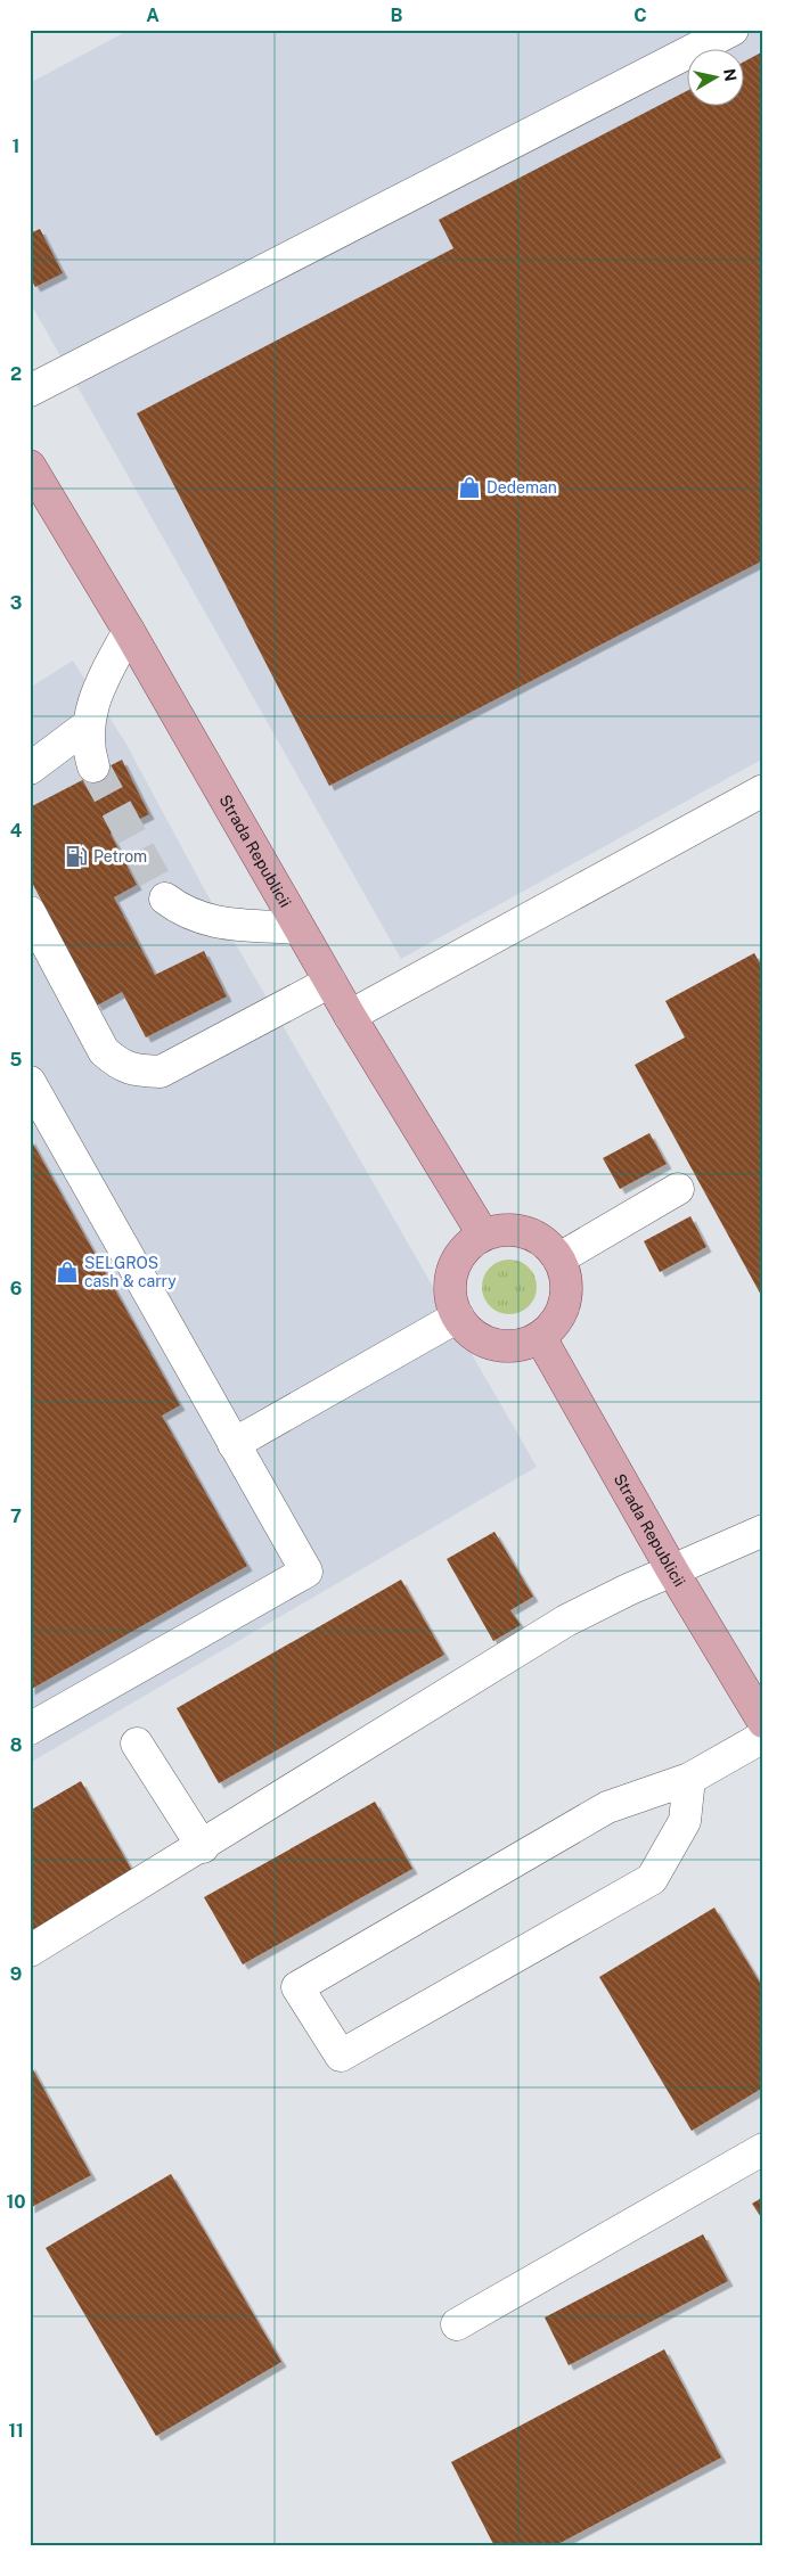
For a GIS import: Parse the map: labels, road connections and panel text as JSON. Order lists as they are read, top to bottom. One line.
{"streets":{"main road":["Strada Republicii"]},"places":{"shop":["Dedeman","SELGROS cash & carry"],"fuel station":["Petrom"]},"north":"right","grid":{"columns":["A","B","C"],"rows":["1","2","3","4","5","6","7","8","9","10","11"]}}
